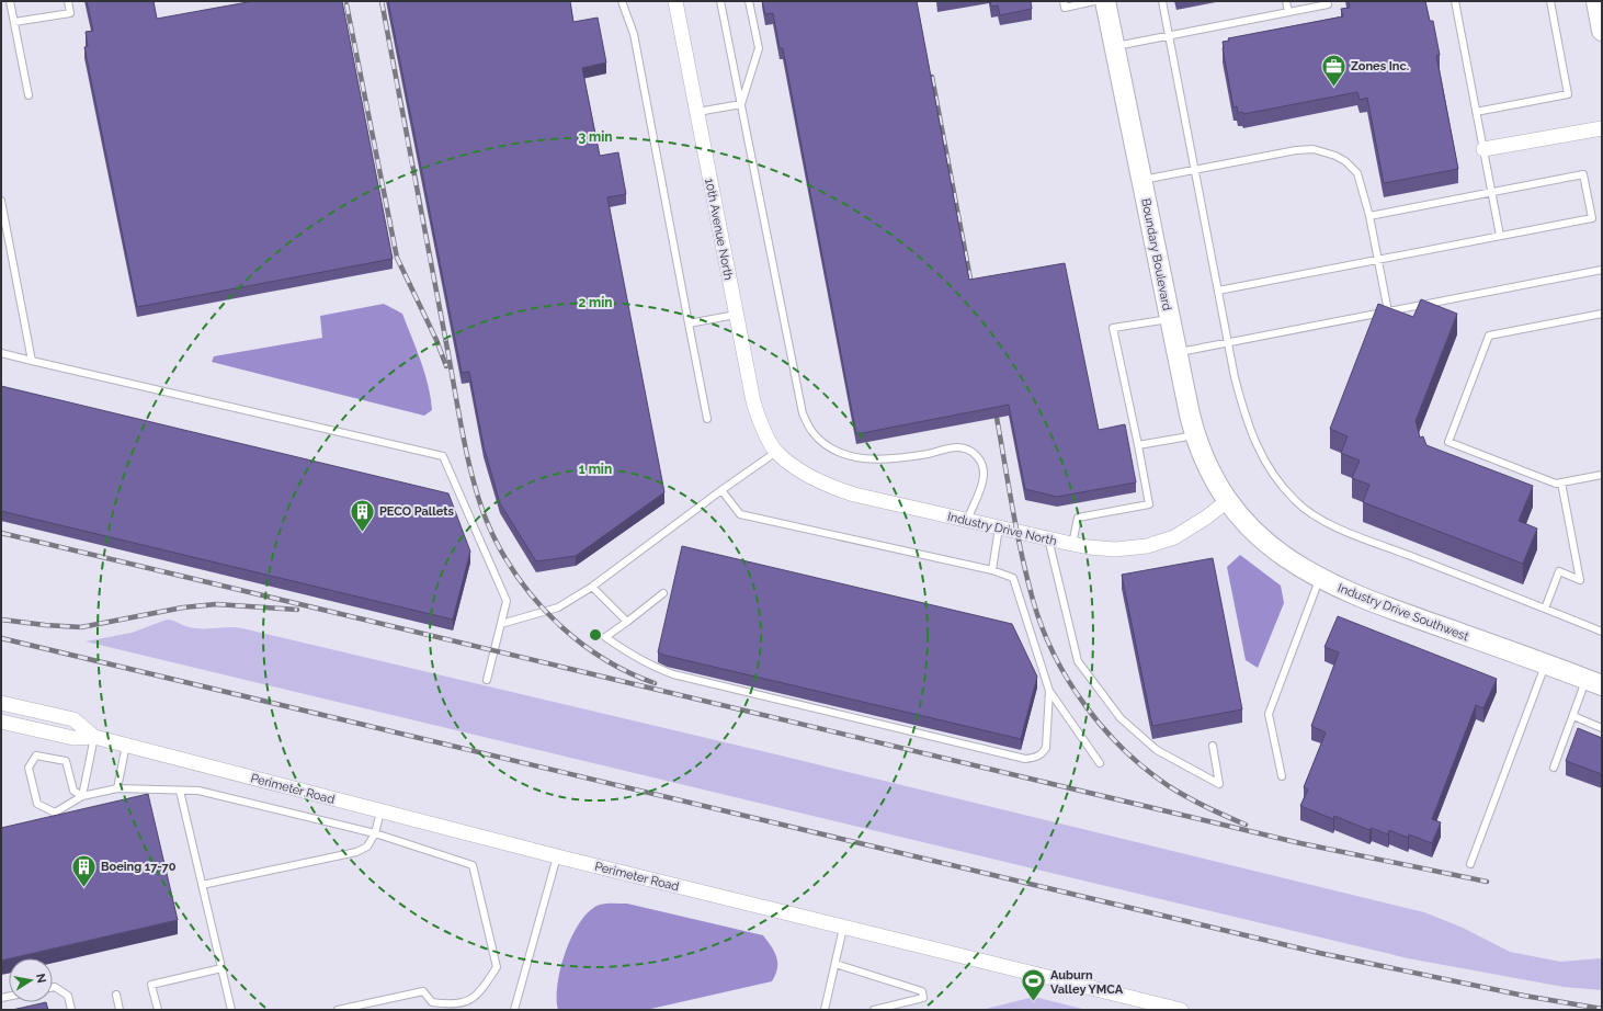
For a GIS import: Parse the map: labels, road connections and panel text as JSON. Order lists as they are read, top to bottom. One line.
{"streets":{"street":["10th Avenue North","Boundary Boulevard","Industry Drive North","Industry Drive Southwest","Perimeter Road"]},"crossings":[["10th Avenue North","Industry Drive North"],["Boundary Boulevard","Industry Drive North"],["Boundary Boulevard","Industry Drive Southwest"],["Industry Drive North","Industry Drive Southwest"]],"places":{"office":["Zones Inc."],"building":["PECO Pallets","Boeing 17-70"],"sports":["Auburn Valley YMCA"]},"north":"right","rings":["3 min","2 min","1 min"]}
